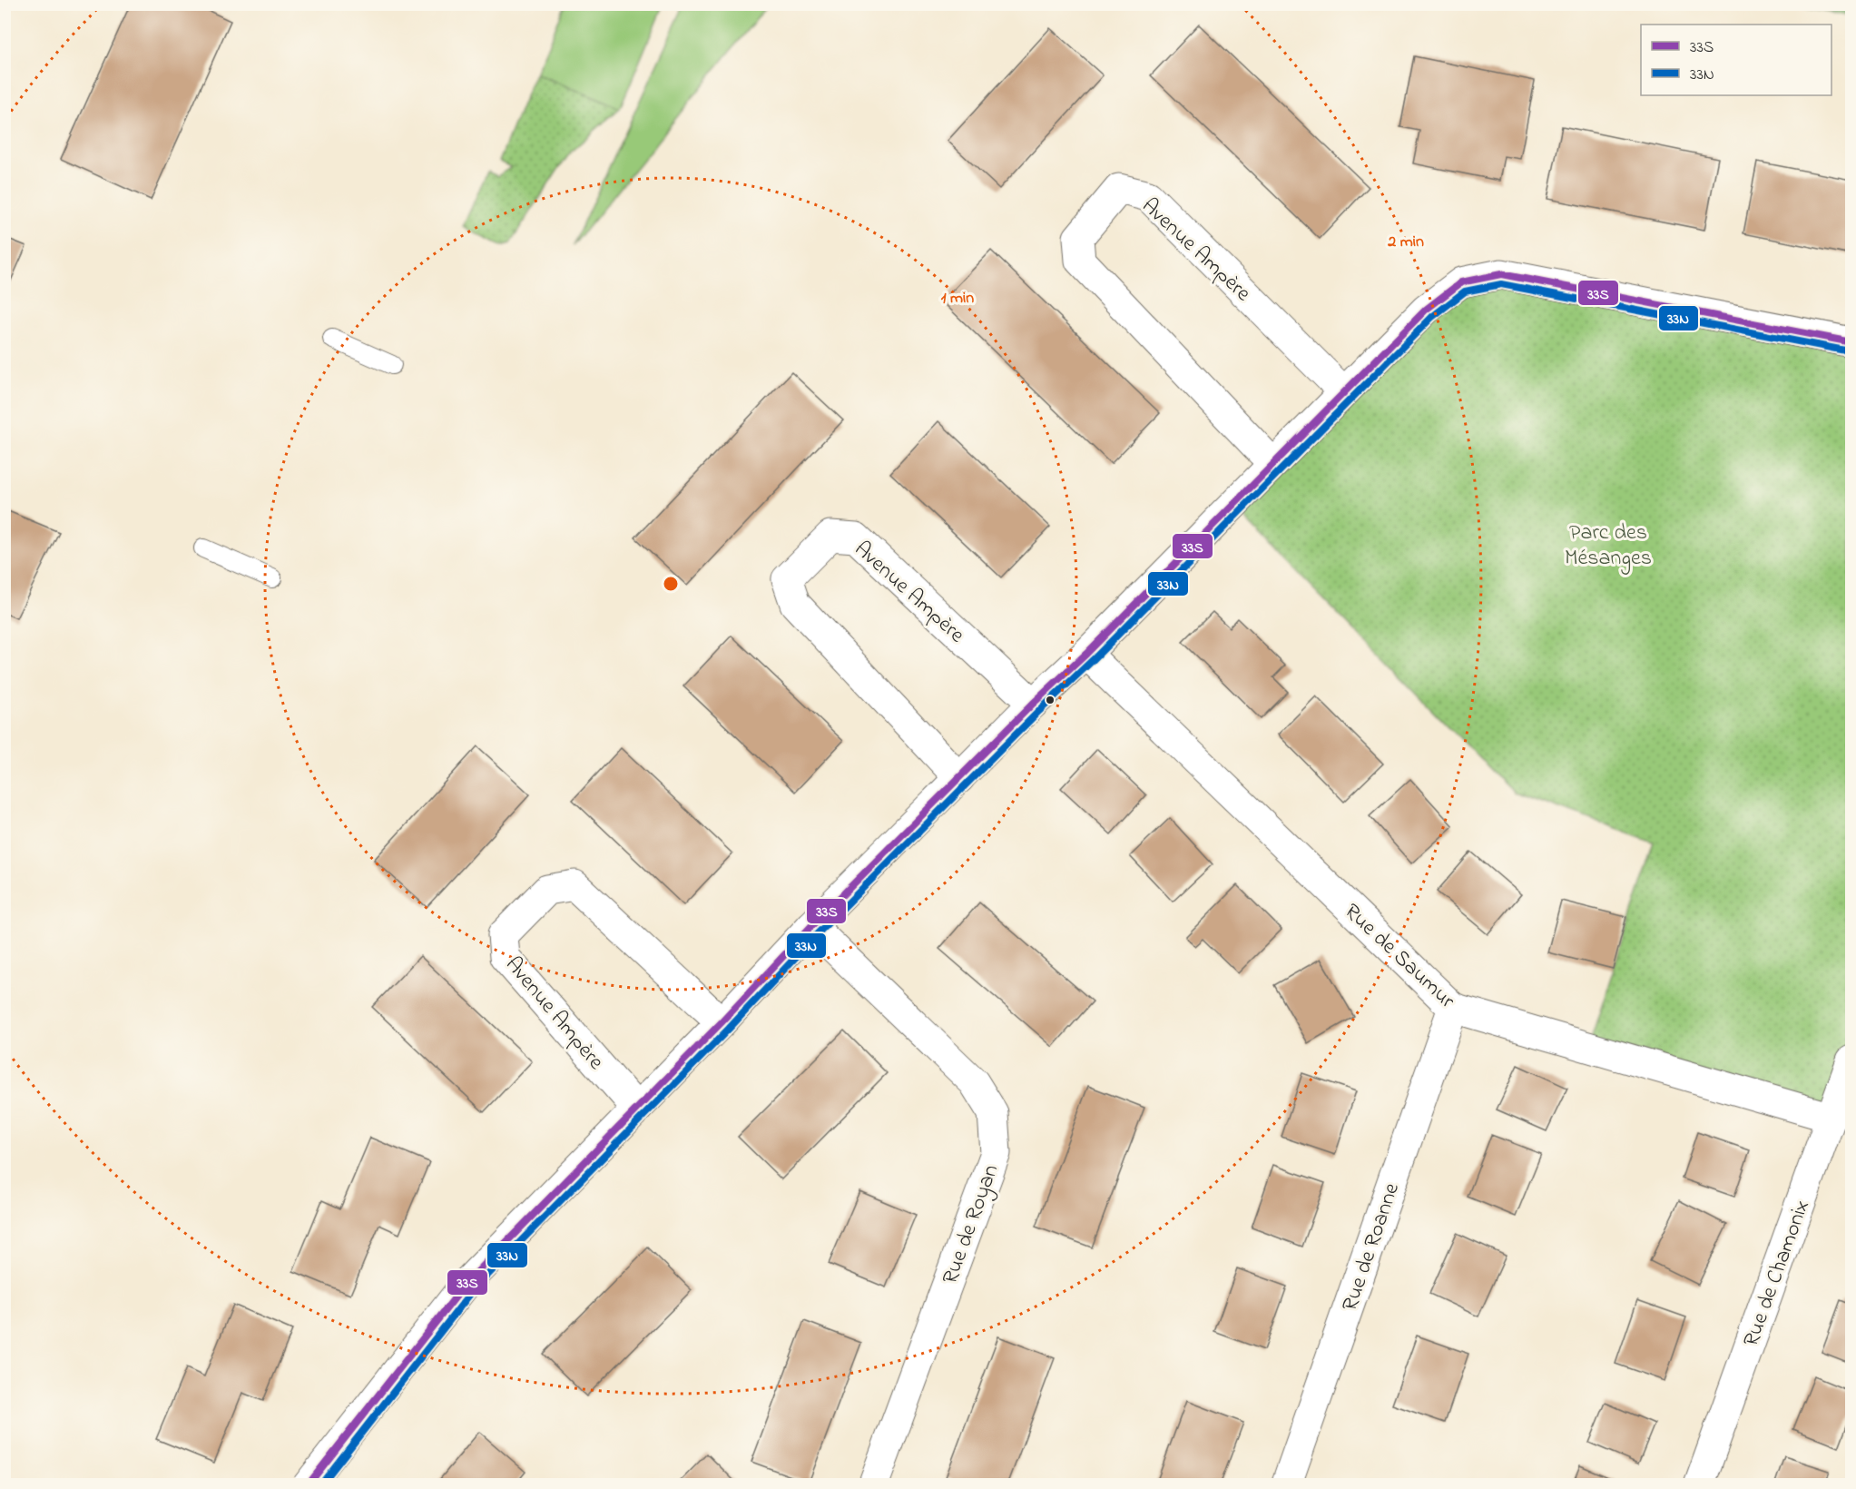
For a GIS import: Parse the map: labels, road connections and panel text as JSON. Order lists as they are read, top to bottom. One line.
{"streets":{"street":["Avenue Ampère","Rue de Saumur","Rue de Royan","Rue de Roanne","Rue de Chamonix"]},"crossings":[["Rue de Saumur","Rue de Roanne"],["Rue de Saumur","Rue de Chamonix"]],"parks":["Parc des Mésanges"],"lines":["transit line 33S","transit line 33N"],"legend":["33S","33N"],"rings":["2 min","1 min"]}
